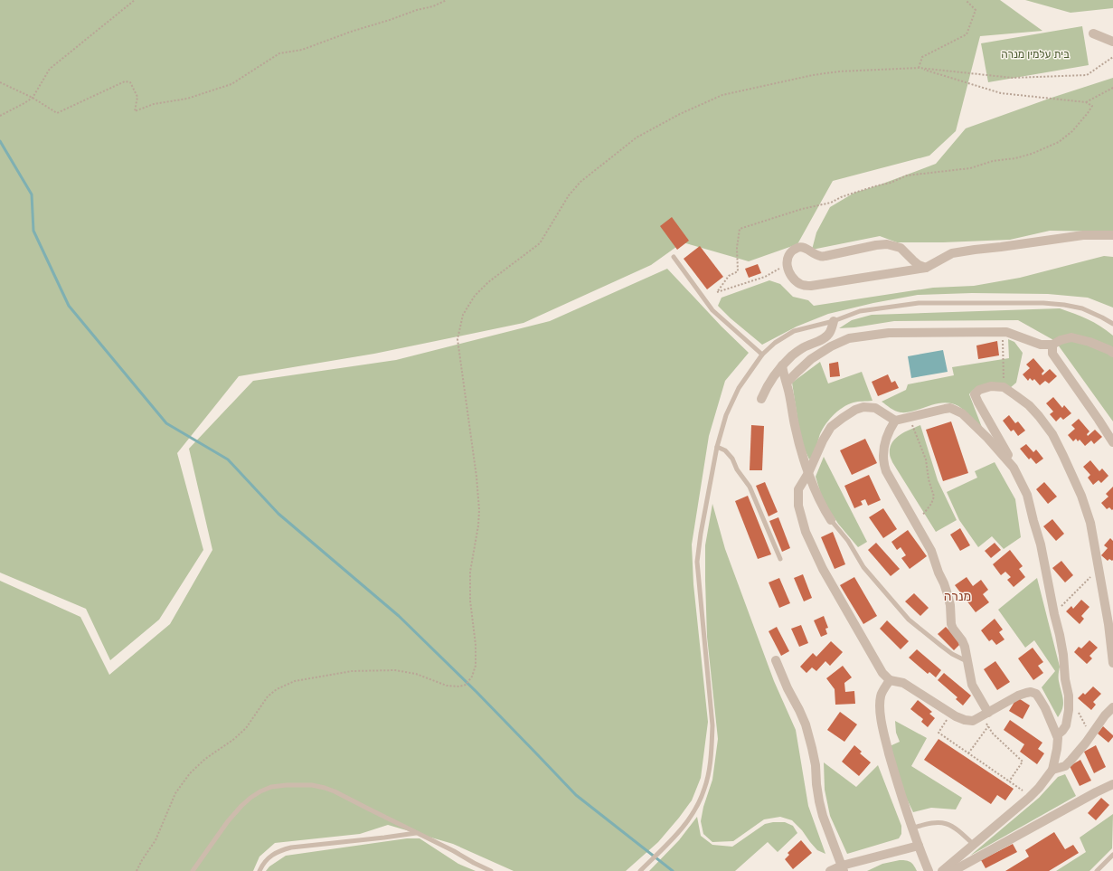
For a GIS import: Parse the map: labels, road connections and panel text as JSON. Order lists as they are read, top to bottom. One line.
{"districts":["מנרה"],"parks":["בית עלמין מנרה"]}
